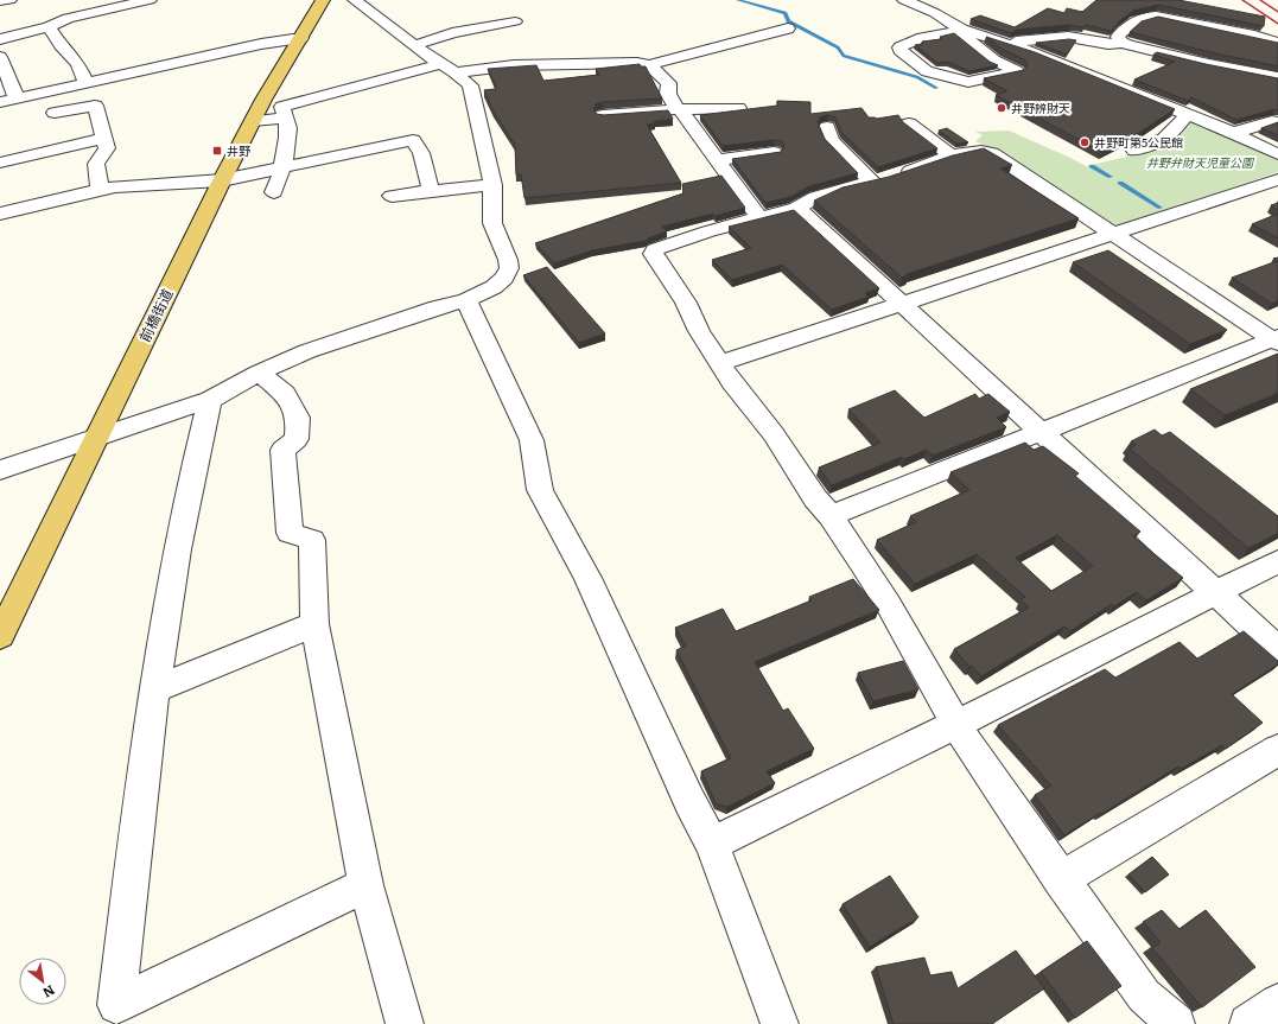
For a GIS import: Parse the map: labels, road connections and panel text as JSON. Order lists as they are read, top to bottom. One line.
{"streets":{"main road":["前橋街道"]},"parks":["井野弁財天児童公園"],"places":{"other":["井野辨財天","井野町第5公民館"],"transit":["井野"]},"north":"bottom right"}
